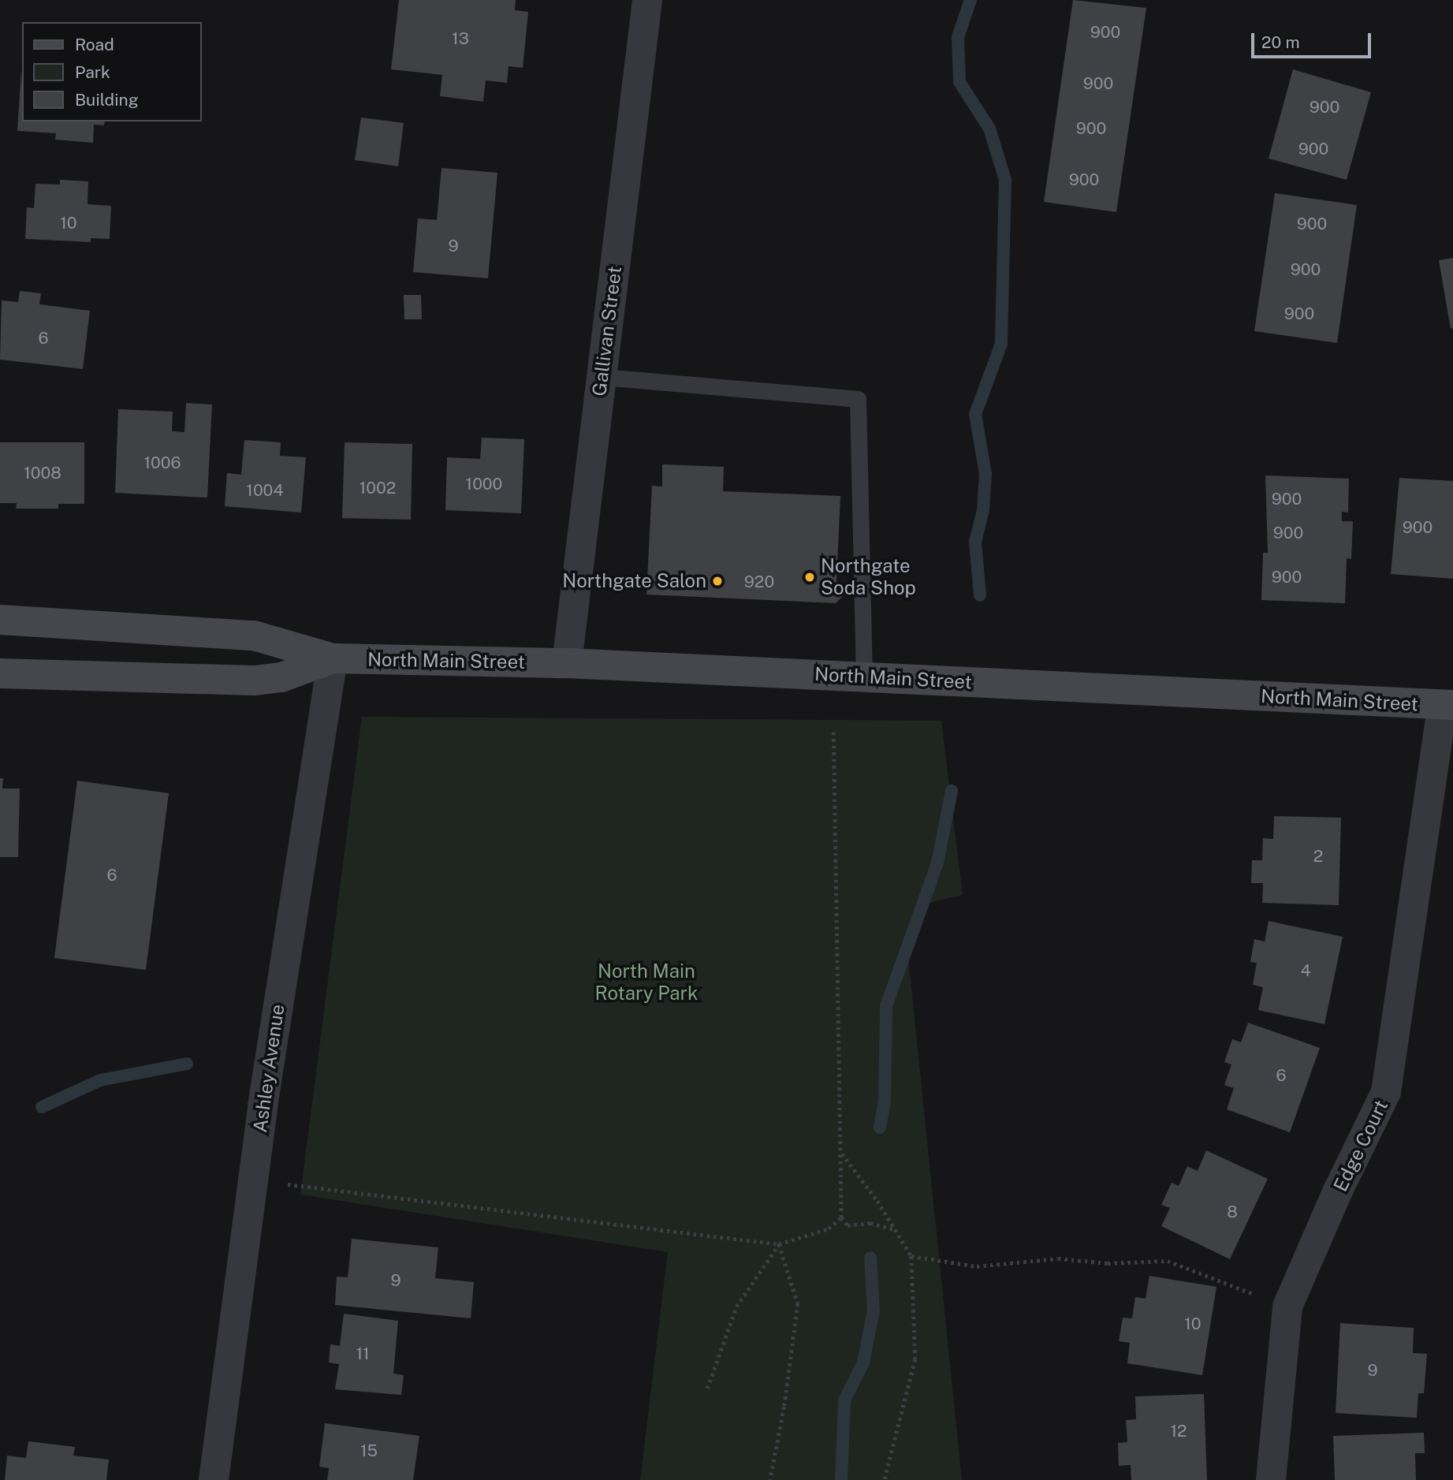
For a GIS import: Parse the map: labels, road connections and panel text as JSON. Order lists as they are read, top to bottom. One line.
{"streets":{"street":["Gallivan Street","North Main Street","Ashley Avenue","Edge Court"]},"crossings":[["Gallivan Street","North Main Street"],["North Main Street","Ashley Avenue"],["North Main Street","Edge Court"]],"parks":["North Main Rotary Park"],"places":["Northgate Soda Shop","Northgate Salon"],"house_numbers":["900","13","900","900","900","900","900","10","900","9","900","900","6","1006","1008","1000","1002","1004","900","900","900","900","920","2","6","4","6","8","9","10","11","9","12","15"],"legend":["Road","Park","Building"],"scale_bar":"20 m"}
